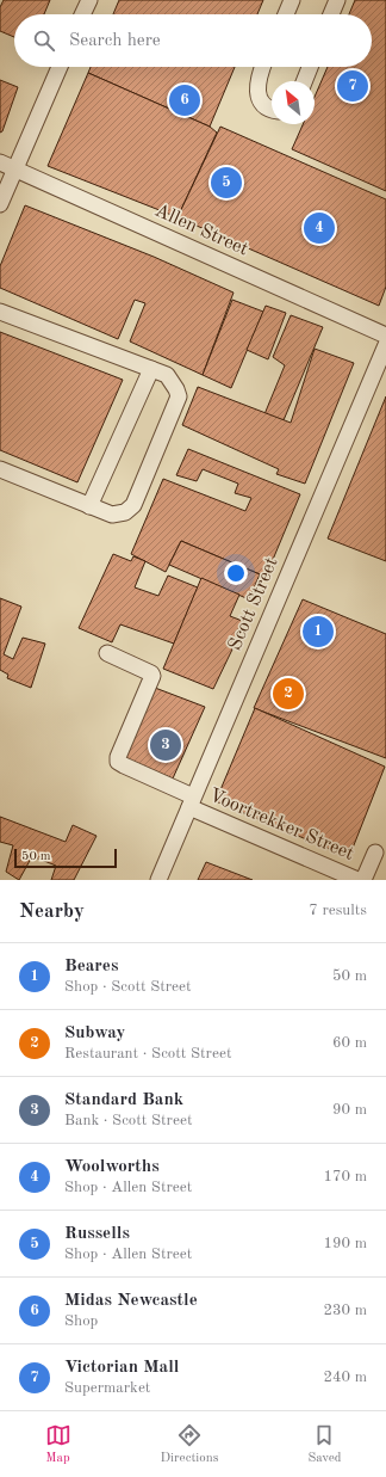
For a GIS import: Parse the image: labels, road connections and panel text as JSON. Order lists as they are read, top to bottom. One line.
{"streets":{"street":["Allen Street","Scott Street","Voortrekker Street"]},"crossings":[["Scott Street","Voortrekker Street"]],"scale_bar":"50 m","north":"top left","page":{"search":"Search here","pins":["7","6","5","4","1","2","3"],"scale":"50 m","heading":["Nearby","7 results"],"list":[{"mark":"1","name":"Beares","note":"Shop · Scott Street","value":"50 m"},{"mark":"2","name":"Subway","note":"Restaurant · Scott Street","value":"60 m"},{"mark":"3","name":"Standard Bank","note":"Bank · Scott Street","value":"90 m"},{"mark":"4","name":"Woolworths","note":"Shop · Allen Street","value":"170 m"},{"mark":"5","name":"Russells","note":"Shop · Allen Street","value":"190 m"},{"mark":"6","name":"Midas Newcastle","note":"Shop","value":"230 m"},{"mark":"7","name":"Victorian Mall","note":"Supermarket","value":"240 m"}],"nav":["Map","Directions","Saved"]}}
